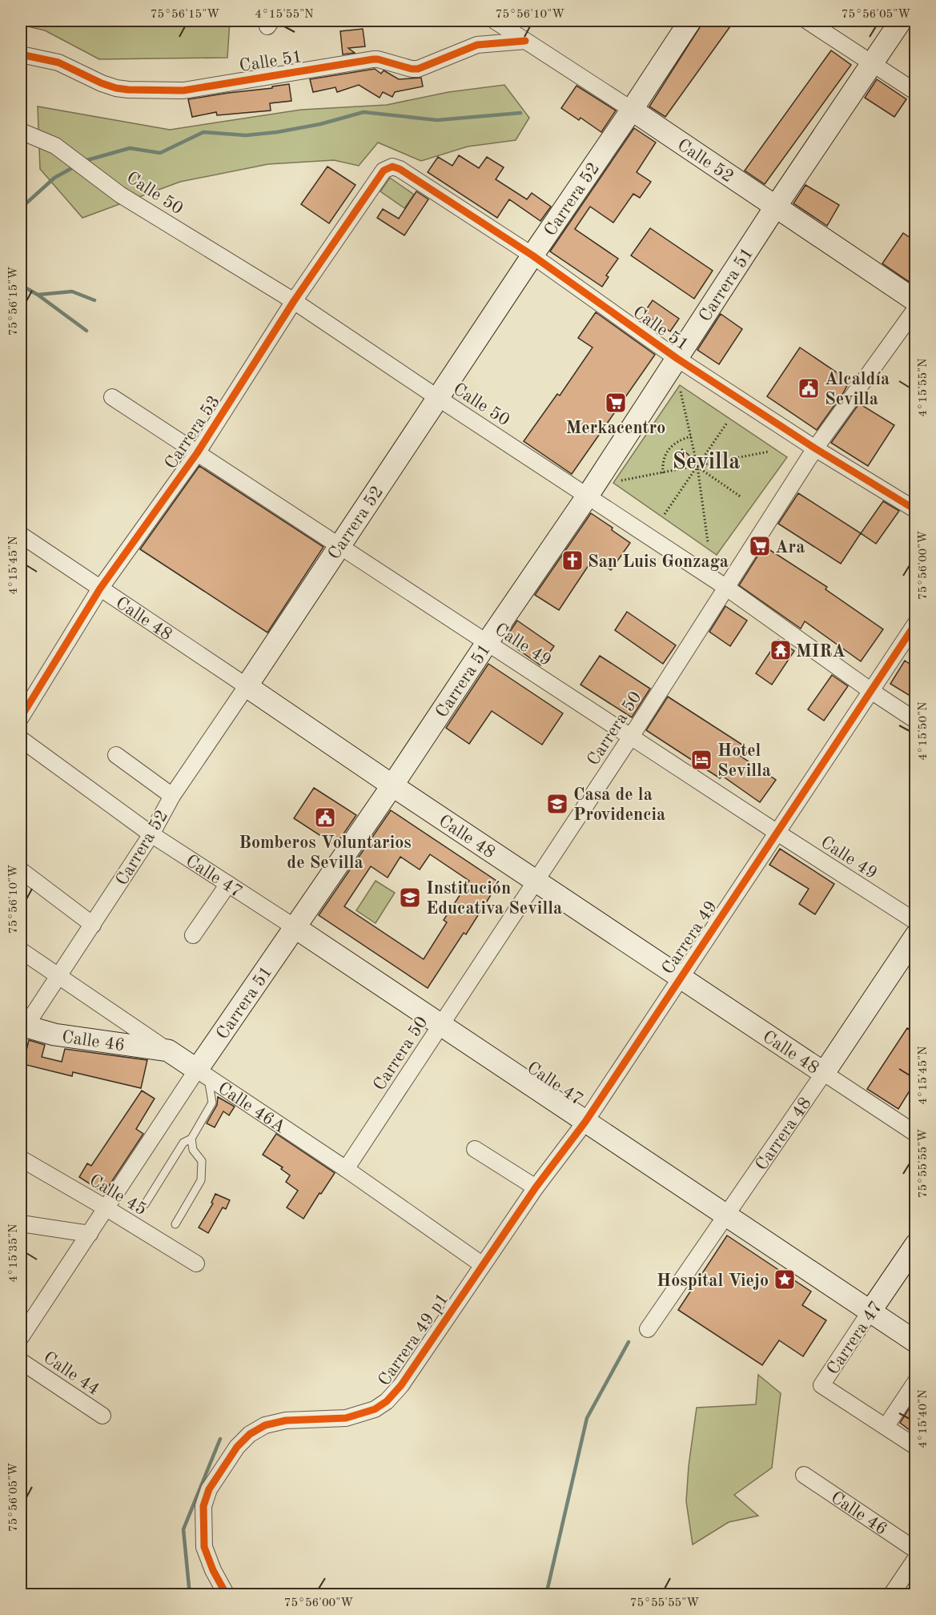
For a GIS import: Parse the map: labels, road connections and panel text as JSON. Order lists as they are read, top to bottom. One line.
{"streets":{"main road":["Calle 52","Carrera 52","Carrera 51","Calle 48","Calle 47","Calle 46","Calle 46A","Carrera 48","Carrera 47"],"street":["Calle 51","Calle 50","Carrera 53","Calle 49","Carrera 50","Carrera 49","Calle 45","Carrera 49 p1","Calle 44"]},"crossings":[["Calle 51","Calle 52"],["Calle 51","Carrera 52"],["Calle 51","Carrera 51"],["Calle 51","Carrera 53"],["Calle 51","Carrera 50"],["Calle 52","Carrera 52"],["Calle 52","Carrera 51"],["Calle 50","Carrera 52"],["Calle 50","Carrera 51"],["Calle 50","Carrera 53"],["Calle 50","Carrera 50"],["Calle 50","Carrera 49"],["Carrera 52","Calle 48"],["Carrera 52","Calle 49"],["Carrera 52","Calle 47"],["Carrera 52","Calle 46"],["Carrera 52","Calle 46A"],["Carrera 51","Calle 48"],["Carrera 51","Calle 49"],["Carrera 51","Calle 47"],["Carrera 51","Calle 46A"],["Carrera 51","Calle 45"],["Carrera 53","Calle 48"],["Carrera 53","Calle 49"],["Calle 48","Carrera 50"],["Calle 48","Carrera 49"],["Calle 48","Carrera 48"],["Calle 49","Carrera 50"],["Calle 49","Carrera 49"],["Carrera 50","Calle 47"],["Carrera 50","Calle 46A"],["Calle 47","Carrera 49"],["Calle 47","Carrera 48"],["Calle 47","Carrera 47"],["Carrera 49","Calle 46A"],["Carrera 49","Carrera 49 p1"],["Calle 46","Calle 46A"],["Calle 46A","Carrera 49 p1"]],"districts":["Sevilla"],"places":{"public building":["Alcaldía Sevilla","Bomberos Voluntarios de Sevilla"],"supermarket":["Merkacentro","Ara"],"church":["San Luis Gonzaga"],"temple":["MIRA"],"hotel":["Hotel Sevilla"],"school or university":["Casa de la Providencia","Institución Educativa Sevilla"],"place":["Hospital Viejo"]},"coordinates":["75°56'15\"W","4°15'55\"N","75°56'10\"W","75°56'05\"W","4°15'45\"N","75°56'00\"W","4°15'50\"N","75°55'55\"W","4°15'35\"N","4°15'40\"N"]}
